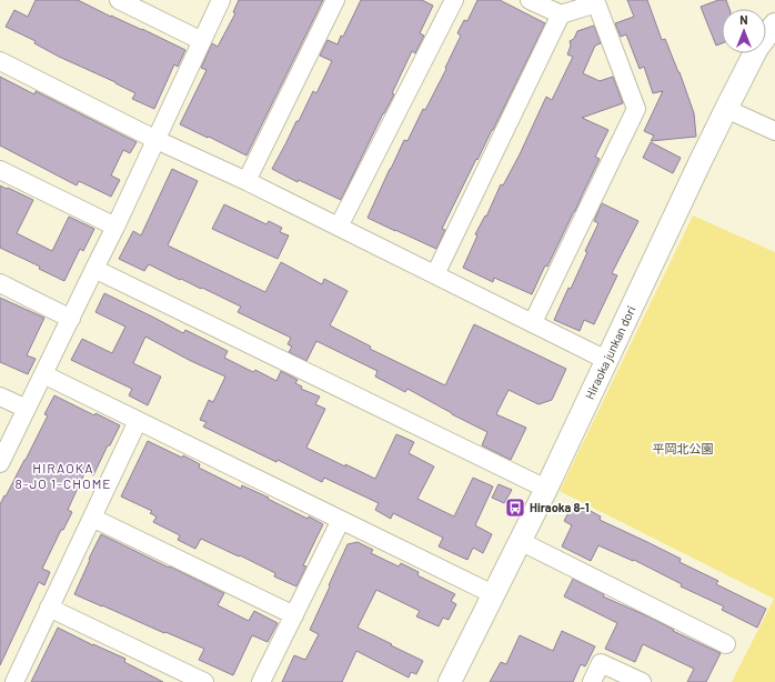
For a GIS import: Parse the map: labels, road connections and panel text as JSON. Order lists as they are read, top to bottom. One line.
{"streets":{"street":["Hiraoka junkan dori"]},"districts":["HIRAOKA 8-JO 1-CHOME"],"parks":["平岡北公園"],"places":{"bus stop":["Hiraoka 8-1"]},"north":"top"}
